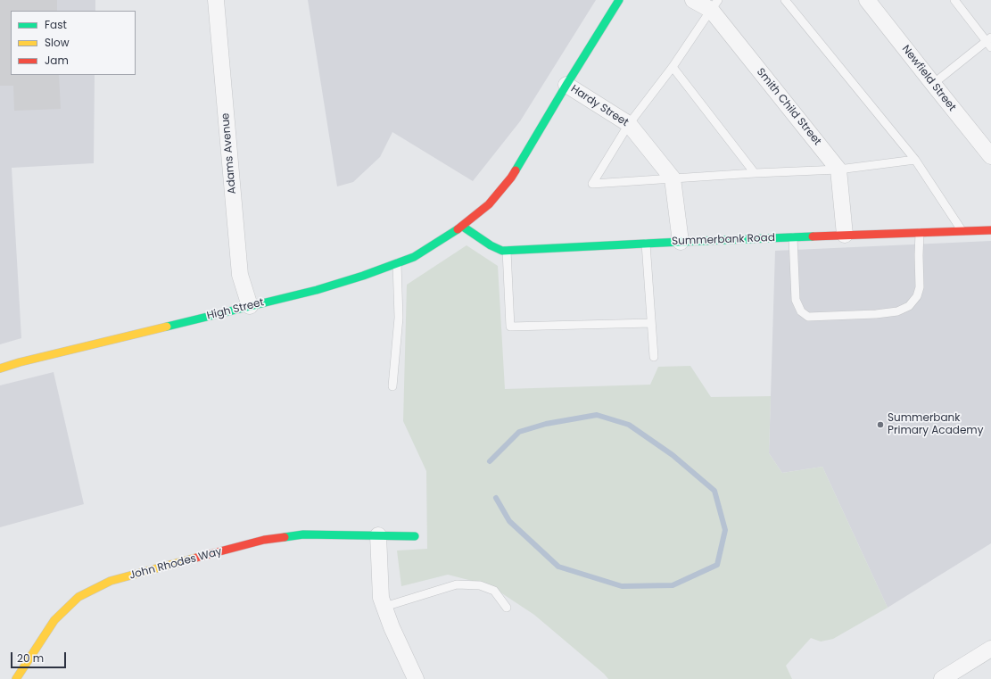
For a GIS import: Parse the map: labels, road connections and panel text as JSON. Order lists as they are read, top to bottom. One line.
{"streets":{"street":["Newfield Street","Hardy Street","Smith Child Street","Adams Avenue","Summerbank Road","High Street","John Rhodes Way"]},"crossings":[["Hardy Street","High Street"],["Adams Avenue","High Street"],["Summerbank Road","High Street"]],"places":["Summerbank Primary Academy"],"legend":["Fast","Slow","Jam"],"scale_bar":"20 m"}
